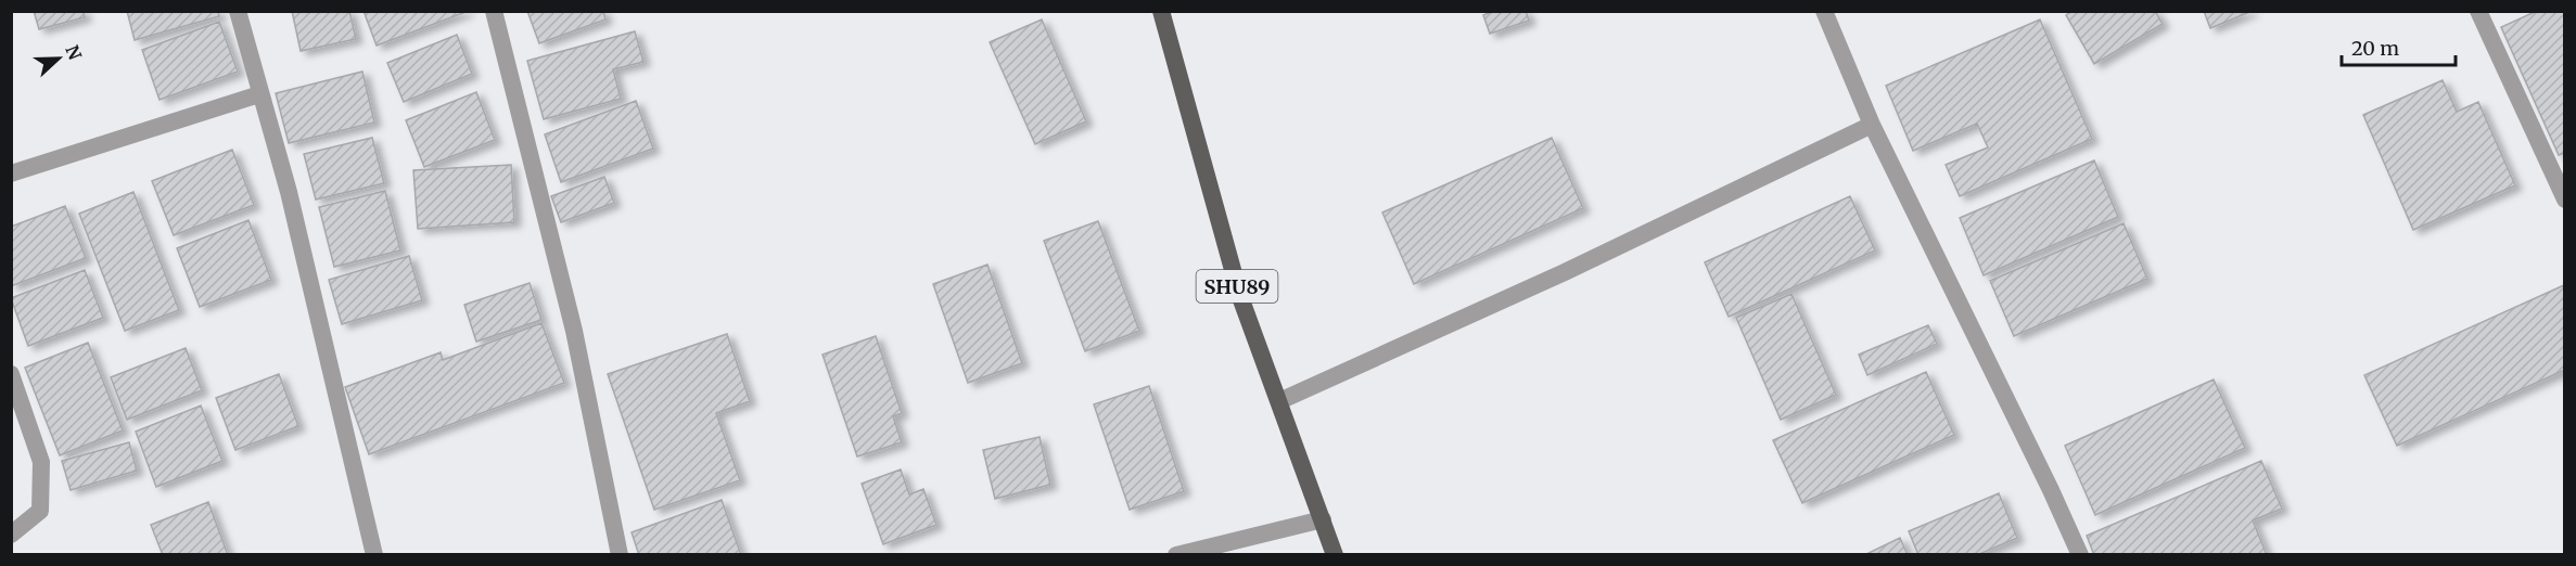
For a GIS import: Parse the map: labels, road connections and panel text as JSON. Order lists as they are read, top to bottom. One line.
{"streets":{"main road":["SHU89"]},"scale_bar":"20 m","north":"right"}
